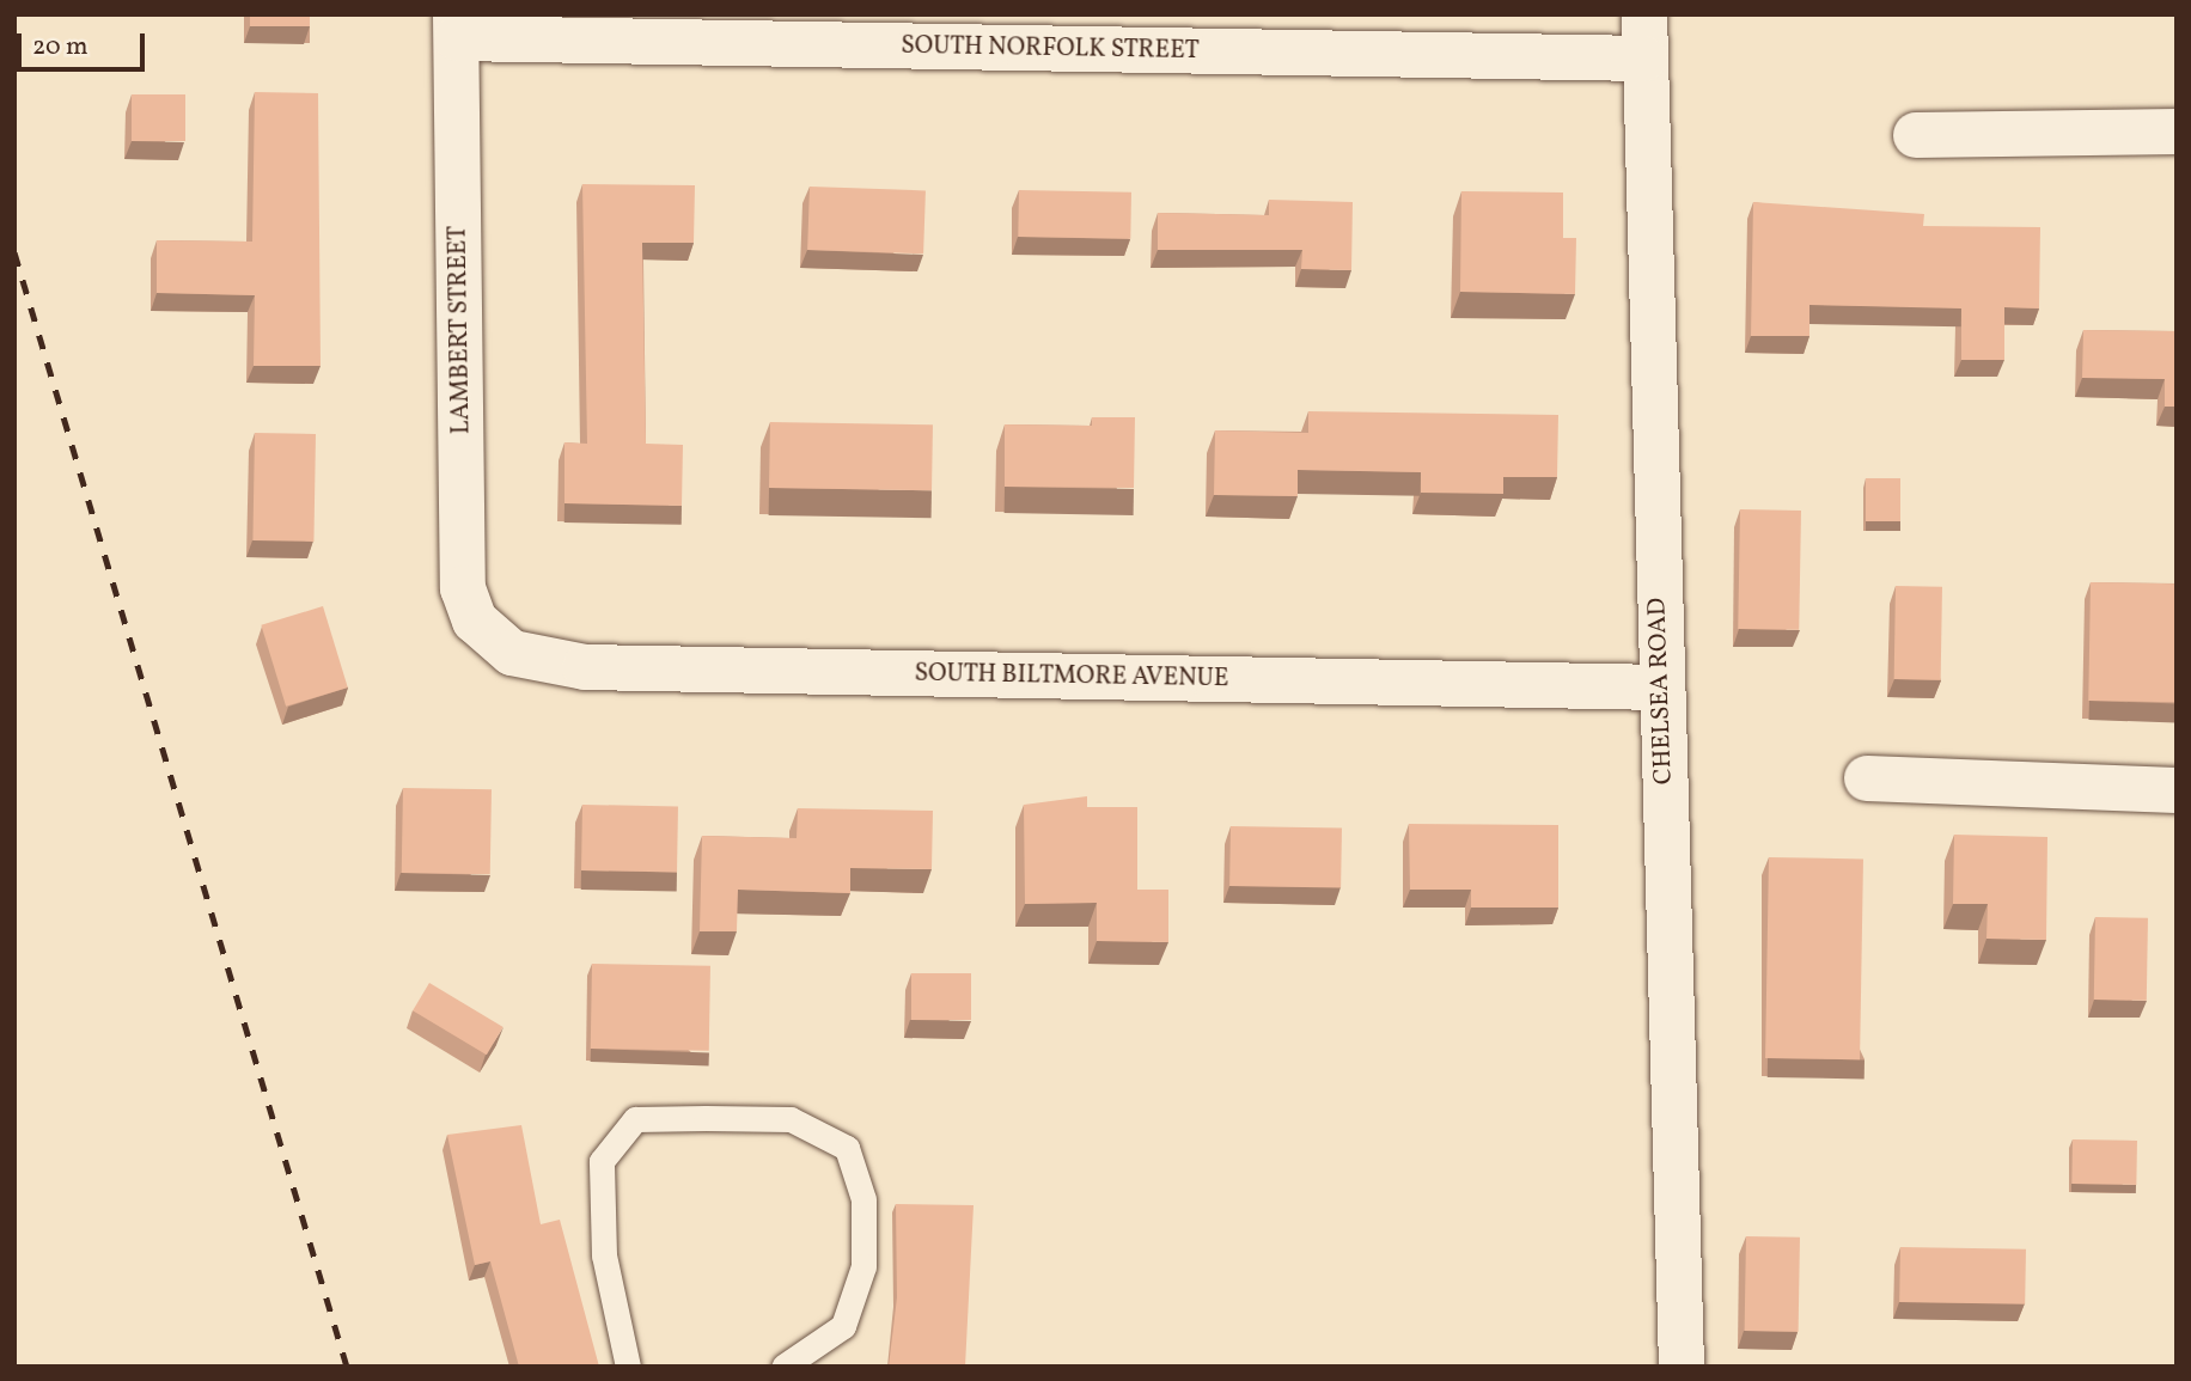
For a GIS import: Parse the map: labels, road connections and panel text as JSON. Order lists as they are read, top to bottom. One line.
{"streets":{"street":["SOUTH NORFOLK STREET","LAMBERT STREET","SOUTH BILTMORE AVENUE","CHELSEA ROAD"]},"crossings":[["SOUTH NORFOLK STREET","LAMBERT STREET"],["SOUTH NORFOLK STREET","CHELSEA ROAD"],["LAMBERT STREET","SOUTH BILTMORE AVENUE"],["SOUTH BILTMORE AVENUE","CHELSEA ROAD"]],"scale_bar":"20 m"}
